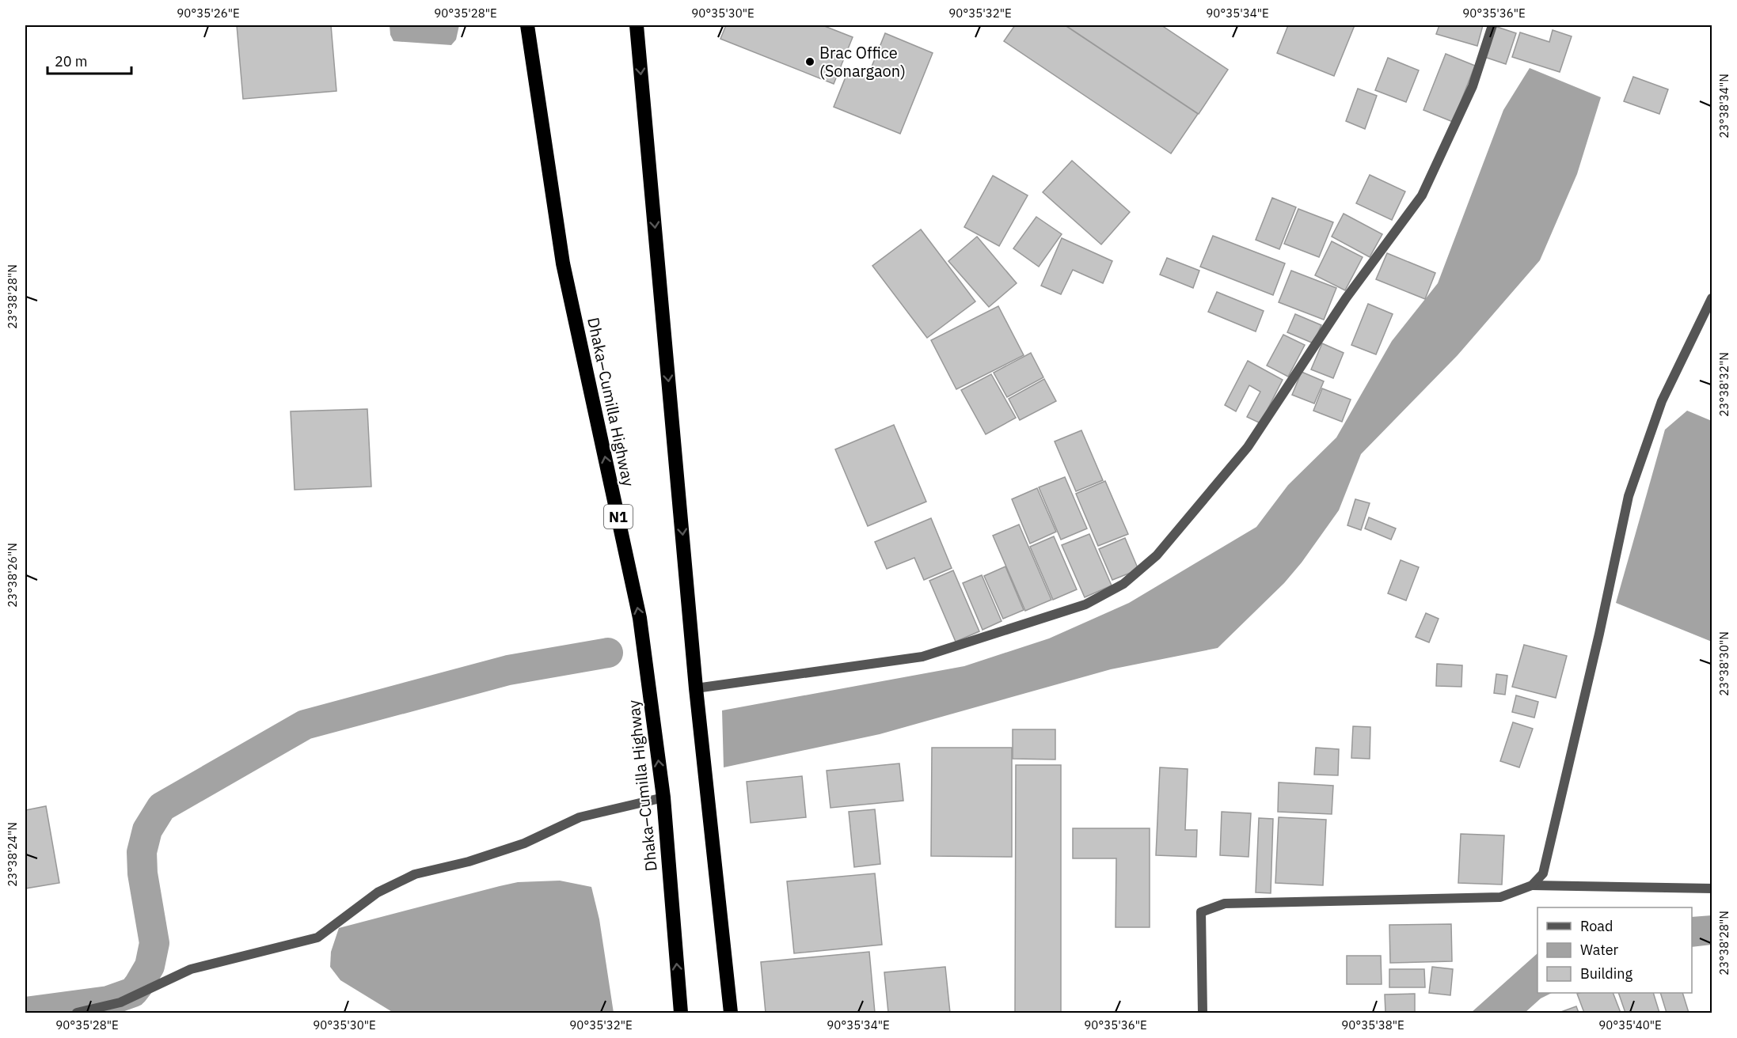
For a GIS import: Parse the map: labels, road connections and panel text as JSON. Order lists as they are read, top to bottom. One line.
{"streets":{"highway":["Dhaka–Cumilla Highway","N1"]},"places":["Brac Office (Sonargaon)"],"legend":["Road","Water","Building"],"scale_bar":"20 m","coordinates":["90°35'26\"E","90°35'28\"E","90°35'30\"E","90°35'32\"E","90°35'34\"E","90°35'36\"E","23°38'34\"N","23°38'28\"N","23°38'32\"N","23°38'26\"N","23°38'30\"N","23°38'24\"N","90°35'38\"E","90°35'40\"E"]}
